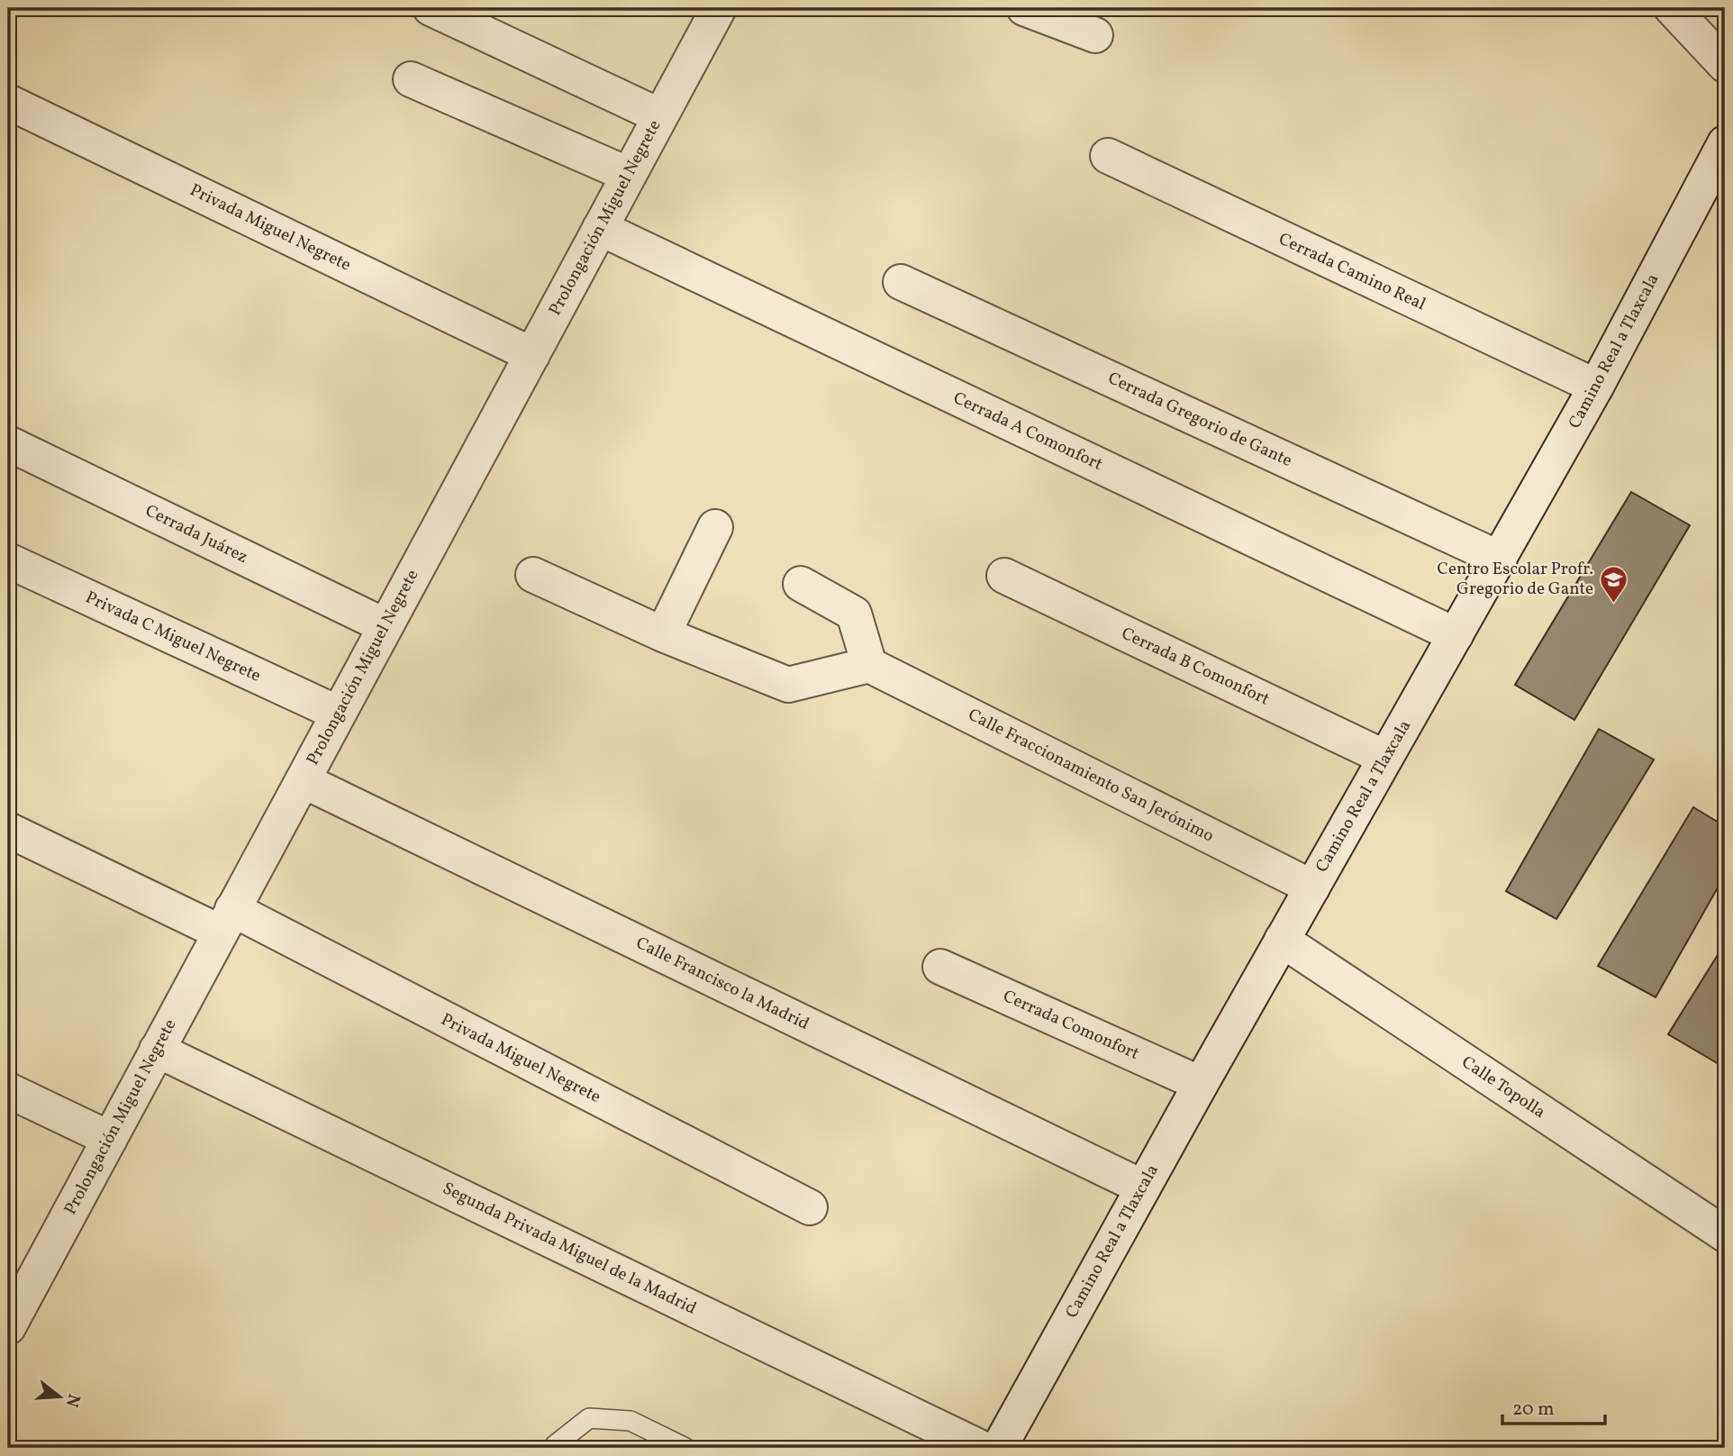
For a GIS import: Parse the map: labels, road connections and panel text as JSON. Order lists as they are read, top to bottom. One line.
{"streets":{"street":["Prolongación Miguel Negrete","Privada Miguel Negrete","Cerrada Camino Real","Camino Real a Tlaxcala","Cerrada Gregorio de Gante","Cerrada A Comonfort","Cerrada Juárez","Privada C Miguel Negrete","Cerrada B Comonfort","Calle Fraccionamiento San Jerónimo","Calle Francisco la Madrid","Cerrada Comonfort","Calle Topolla","Segunda Privada Miguel de la Madrid"]},"crossings":[["Prolongación Miguel Negrete","Privada Miguel Negrete"],["Prolongación Miguel Negrete","Cerrada A Comonfort"],["Prolongación Miguel Negrete","Cerrada Juárez"],["Prolongación Miguel Negrete","Privada C Miguel Negrete"],["Prolongación Miguel Negrete","Calle Francisco la Madrid"],["Prolongación Miguel Negrete","Segunda Privada Miguel de la Madrid"],["Cerrada Camino Real","Camino Real a Tlaxcala"],["Camino Real a Tlaxcala","Cerrada Gregorio de Gante"],["Camino Real a Tlaxcala","Cerrada A Comonfort"],["Camino Real a Tlaxcala","Cerrada B Comonfort"],["Camino Real a Tlaxcala","Calle Fraccionamiento San Jerónimo"],["Camino Real a Tlaxcala","Calle Francisco la Madrid"],["Camino Real a Tlaxcala","Cerrada Comonfort"],["Camino Real a Tlaxcala","Calle Topolla"]],"places":{"school or university":["Centro Escolar Profr. Gregorio de Gante"]},"scale_bar":"20 m","north":"right"}
